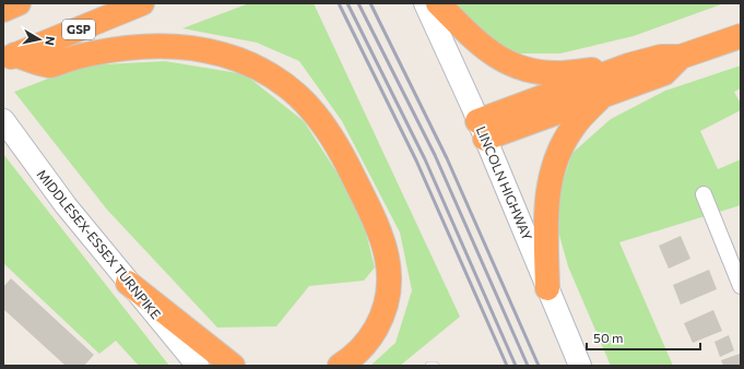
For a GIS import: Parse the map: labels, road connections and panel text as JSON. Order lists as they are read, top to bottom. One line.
{"streets":{"highway":["GSP"],"main road":["LINCOLN HIGHWAY","MIDDLESEX-ESSEX TURNPIKE"]},"scale_bar":"50 m","north":"right"}
